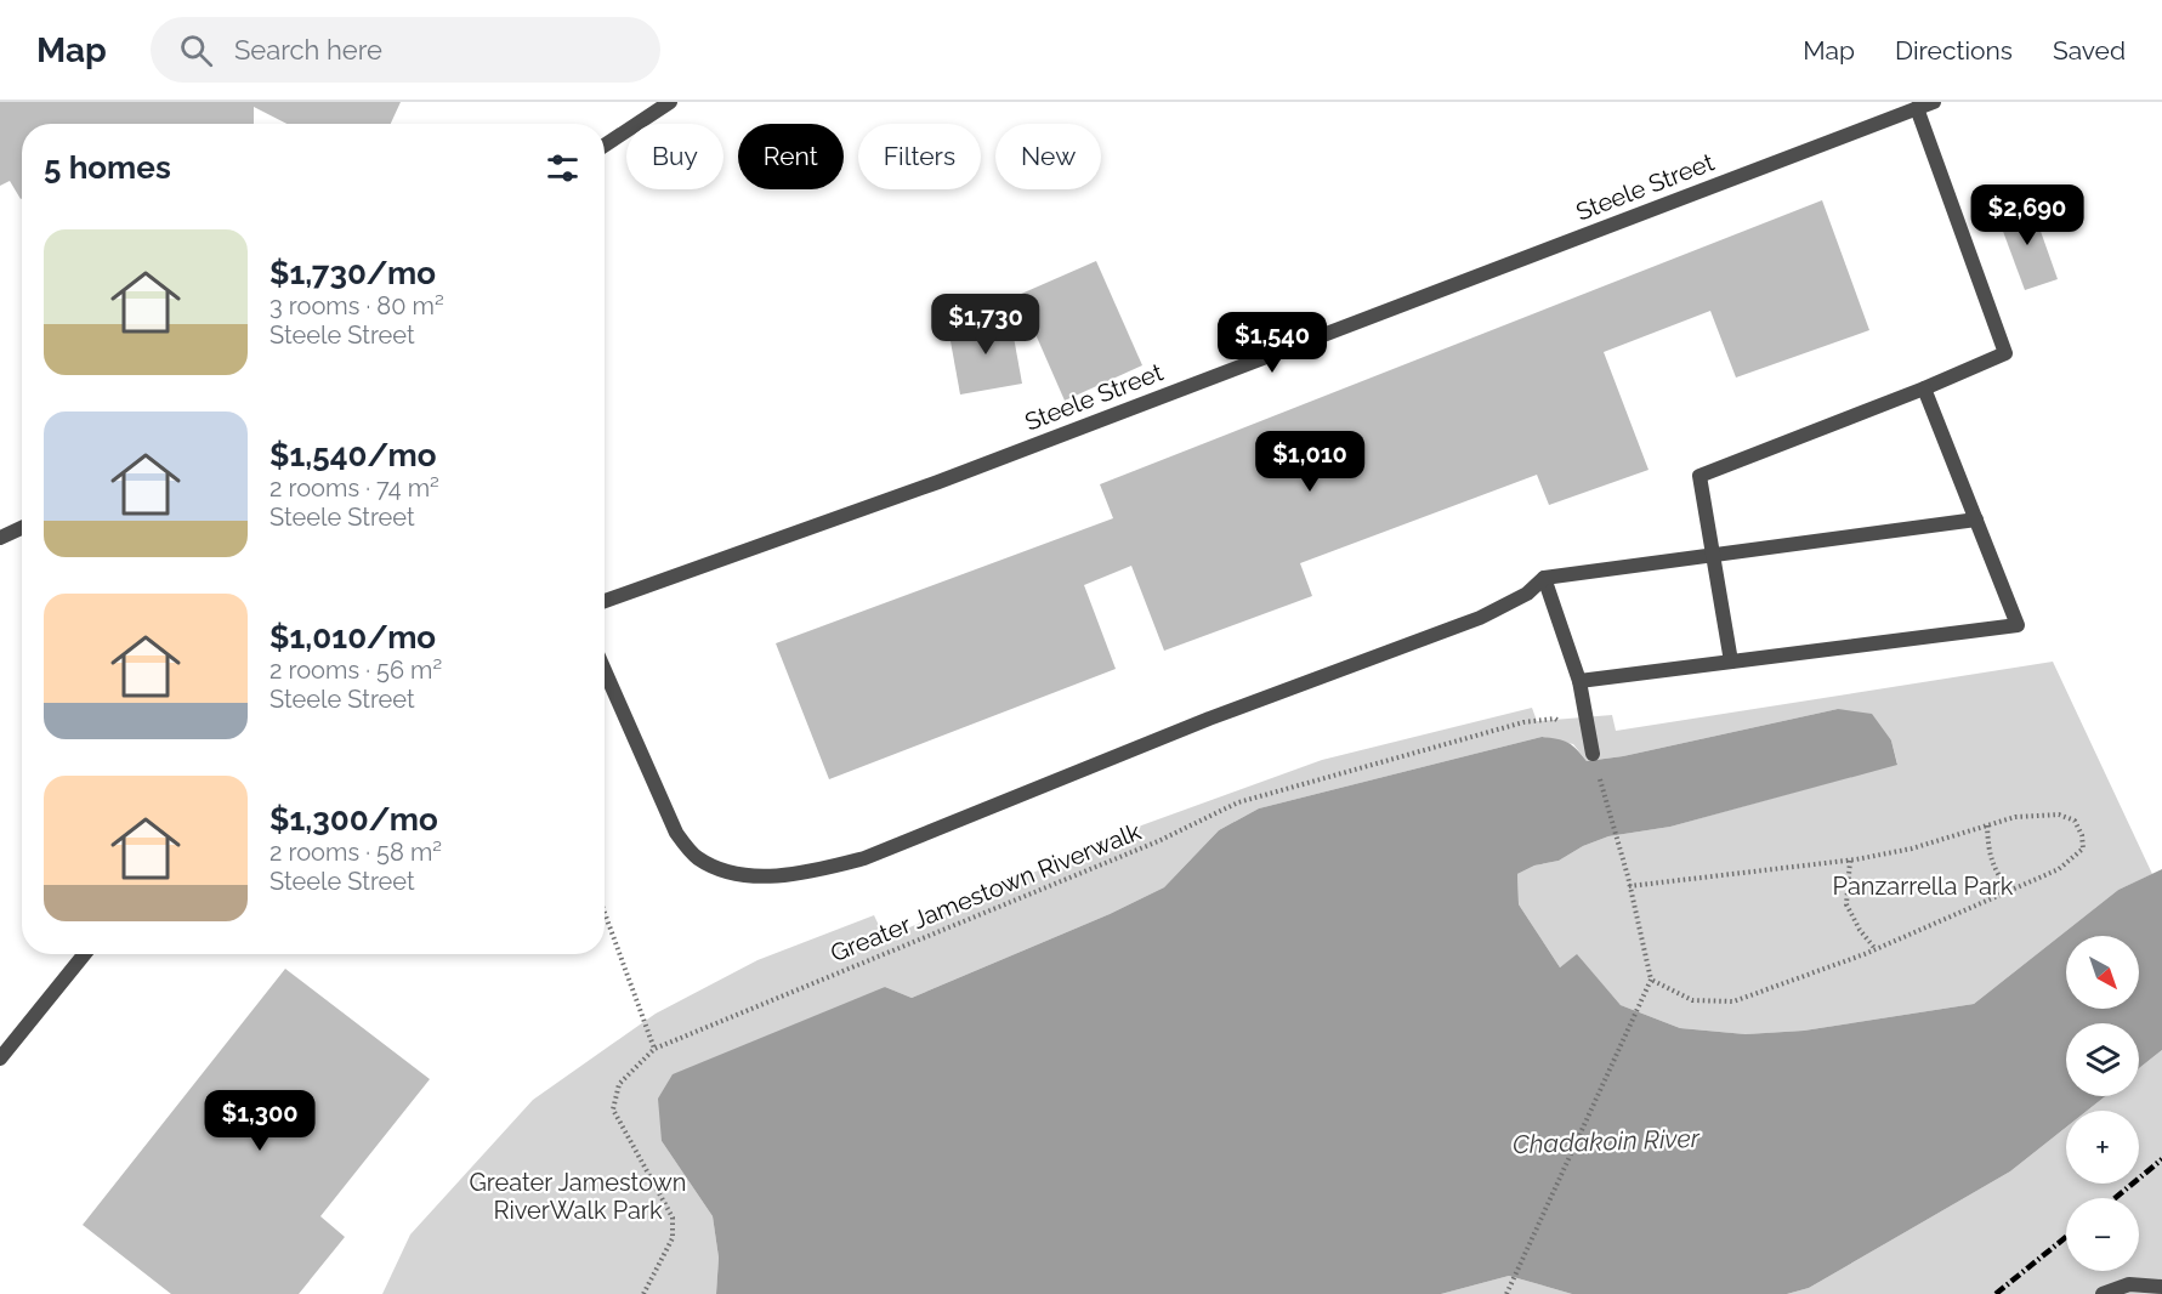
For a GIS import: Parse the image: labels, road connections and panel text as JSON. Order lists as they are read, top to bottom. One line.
{"streets":{"street":["Steele Street"],"path":["Greater Jamestown Riverwalk"]},"water":["Chadakoin River"],"parks":["Panzarrella Park","Greater Jamestown RiverWalk Park"],"north":"bottom right","page":{"header":"Map","search":"Search here","nav":["Map","Directions","Saved"],"chip":["Buy","Rent","Filters","New"],"heading":"5 homes","price":["$2,690","$1,730","$1,540","$1,010","$1,300"],"list":[{"name":"$1,730/mo","note":"3 rooms · 80 m² · Steele Street"},{"name":"$1,540/mo","note":"2 rooms · 74 m² · Steele Street"},{"name":"$1,010/mo","note":"2 rooms · 56 m² · Steele Street"},{"name":"$1,300/mo","note":"2 rooms · 58 m² · Steele Street"}],"map_buttons":["+","−"]}}
